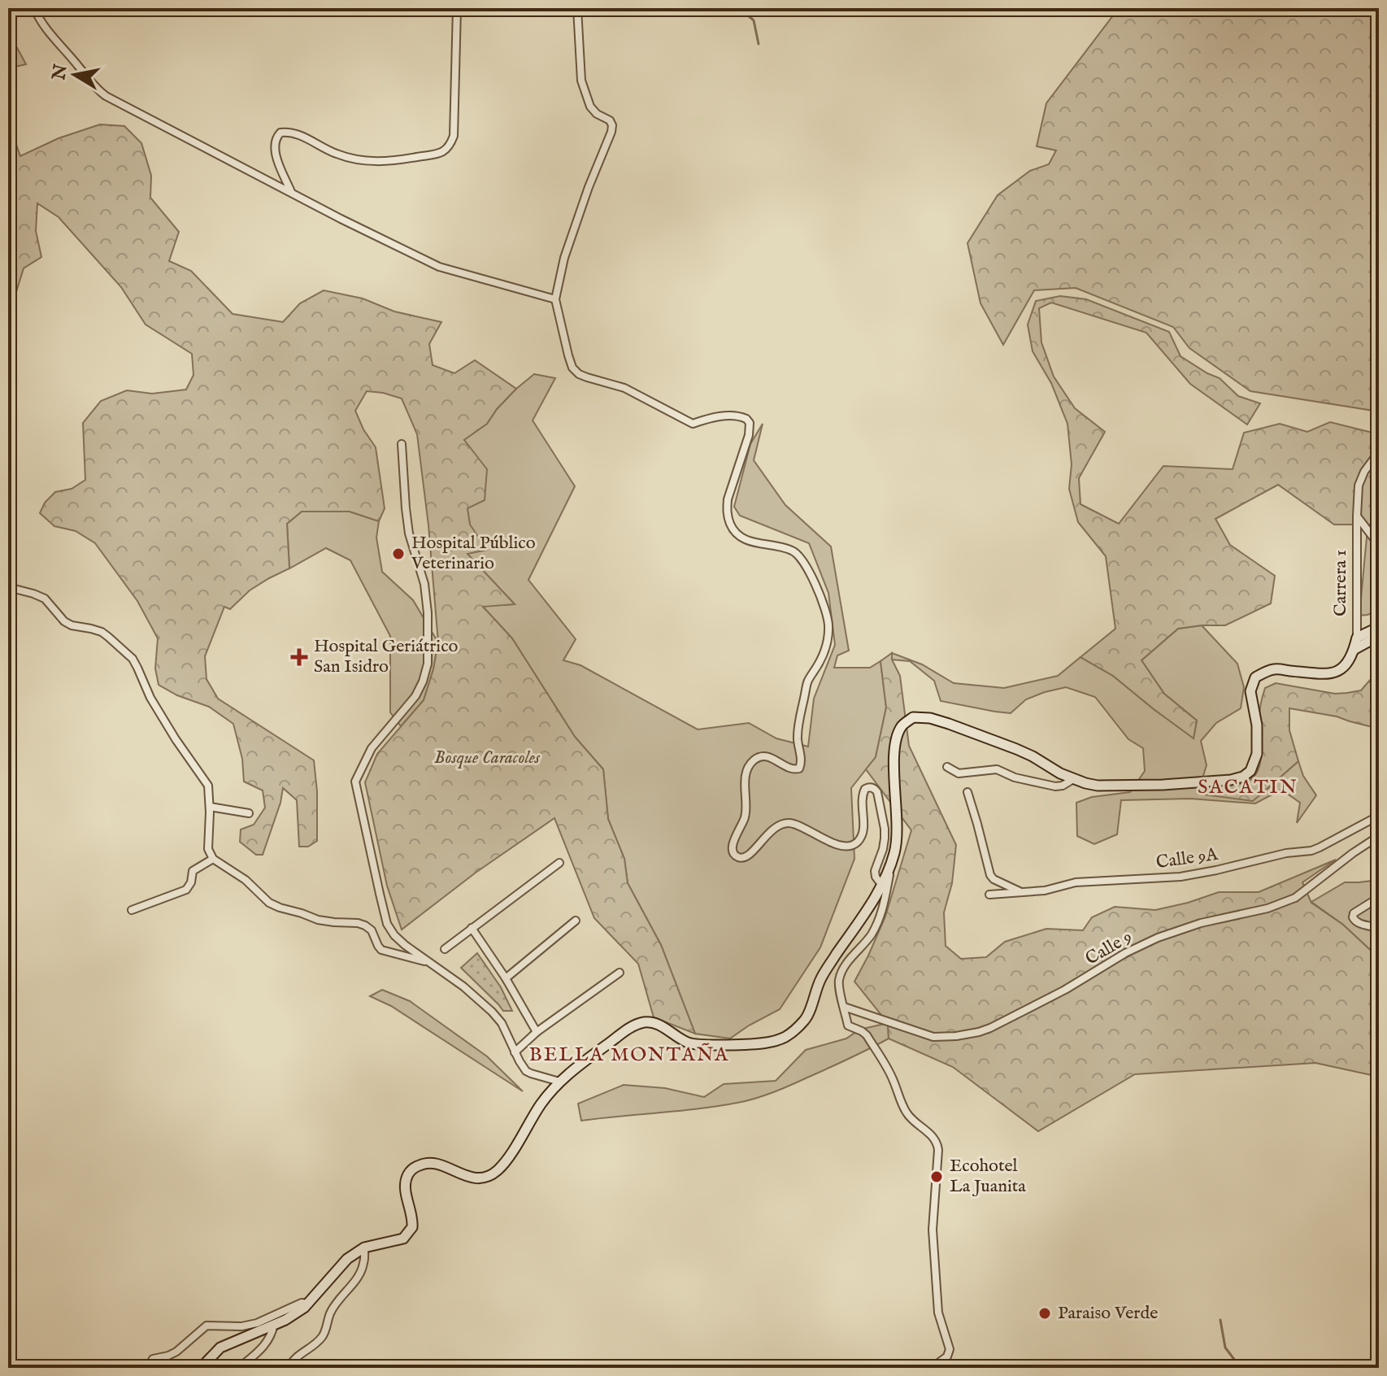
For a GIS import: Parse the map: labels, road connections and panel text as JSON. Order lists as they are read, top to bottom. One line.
{"streets":{"main road":["Carrera 1"],"street":["Calle 9A","Calle 9"]},"districts":["SACATIN","BELLA MONTAÑA"],"parks":["Bosque Caracoles"],"places":{"other":["Hospital Público Veterinario","Ecohotel La Juanita","Paraiso Verde"],"health":["Hospital Geriátrico San Isidro"]},"north":"left"}
